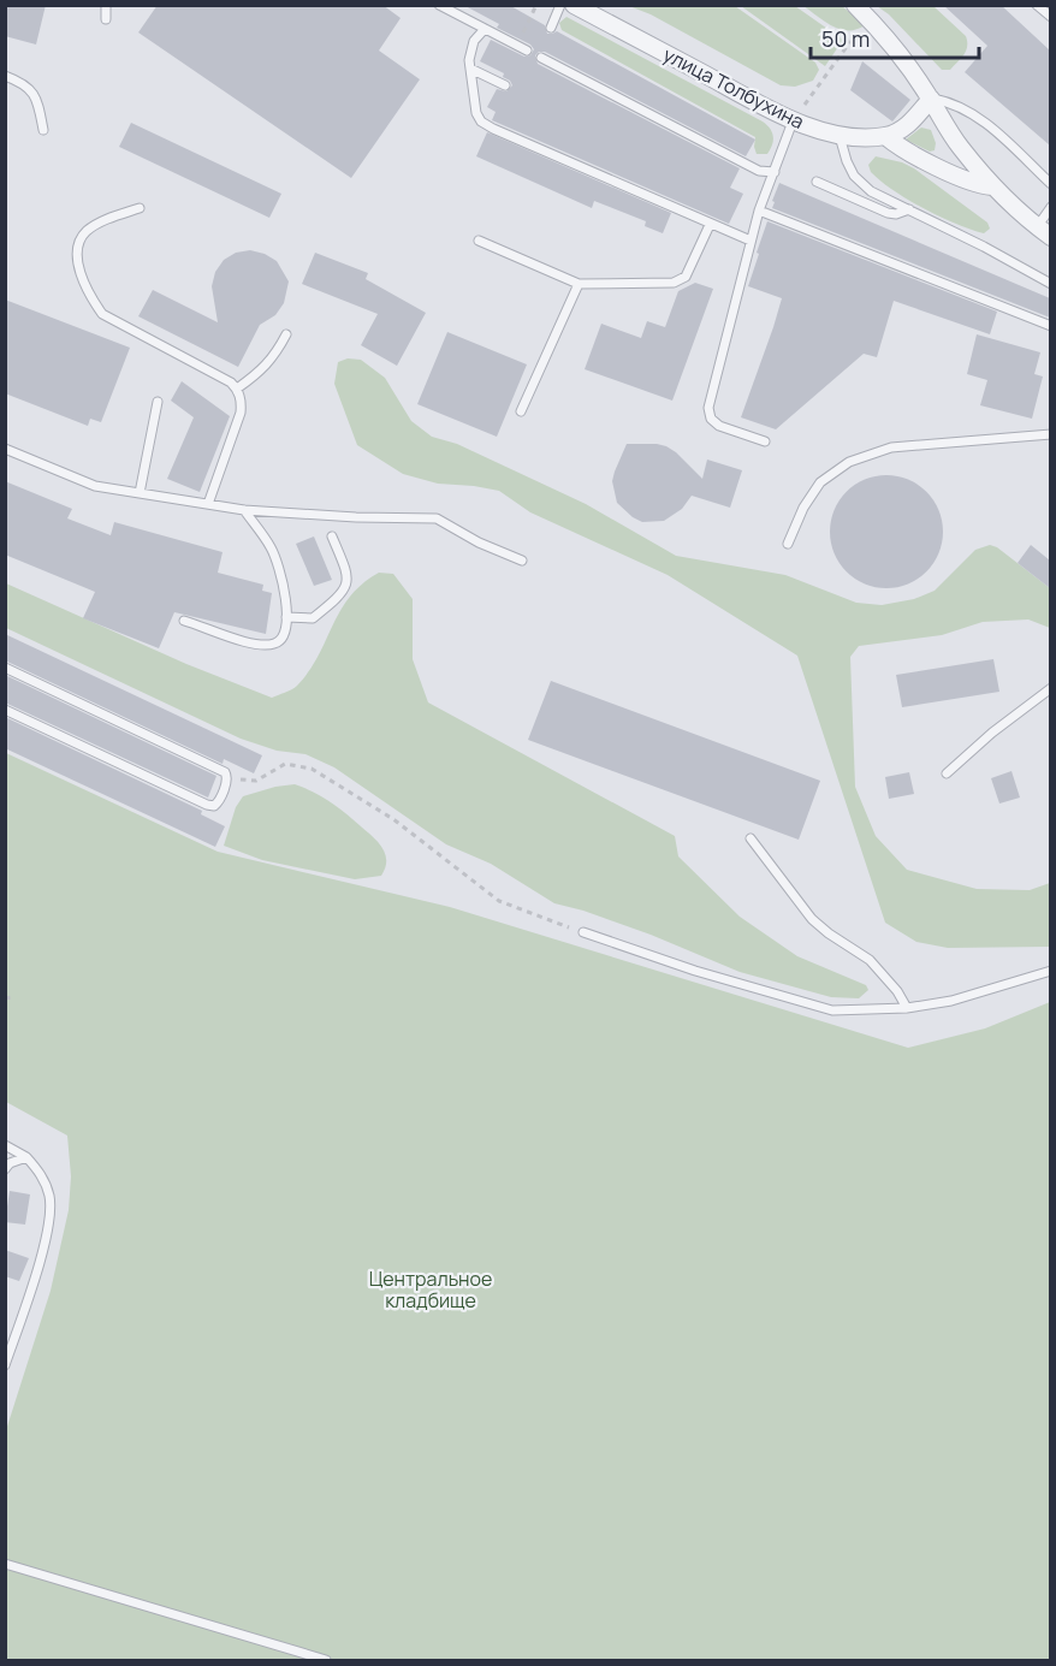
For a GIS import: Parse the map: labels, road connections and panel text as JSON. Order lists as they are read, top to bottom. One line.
{"streets":{"street":["улица Толбухина"]},"parks":["Центральное кладбище"],"scale_bar":"50 m"}
